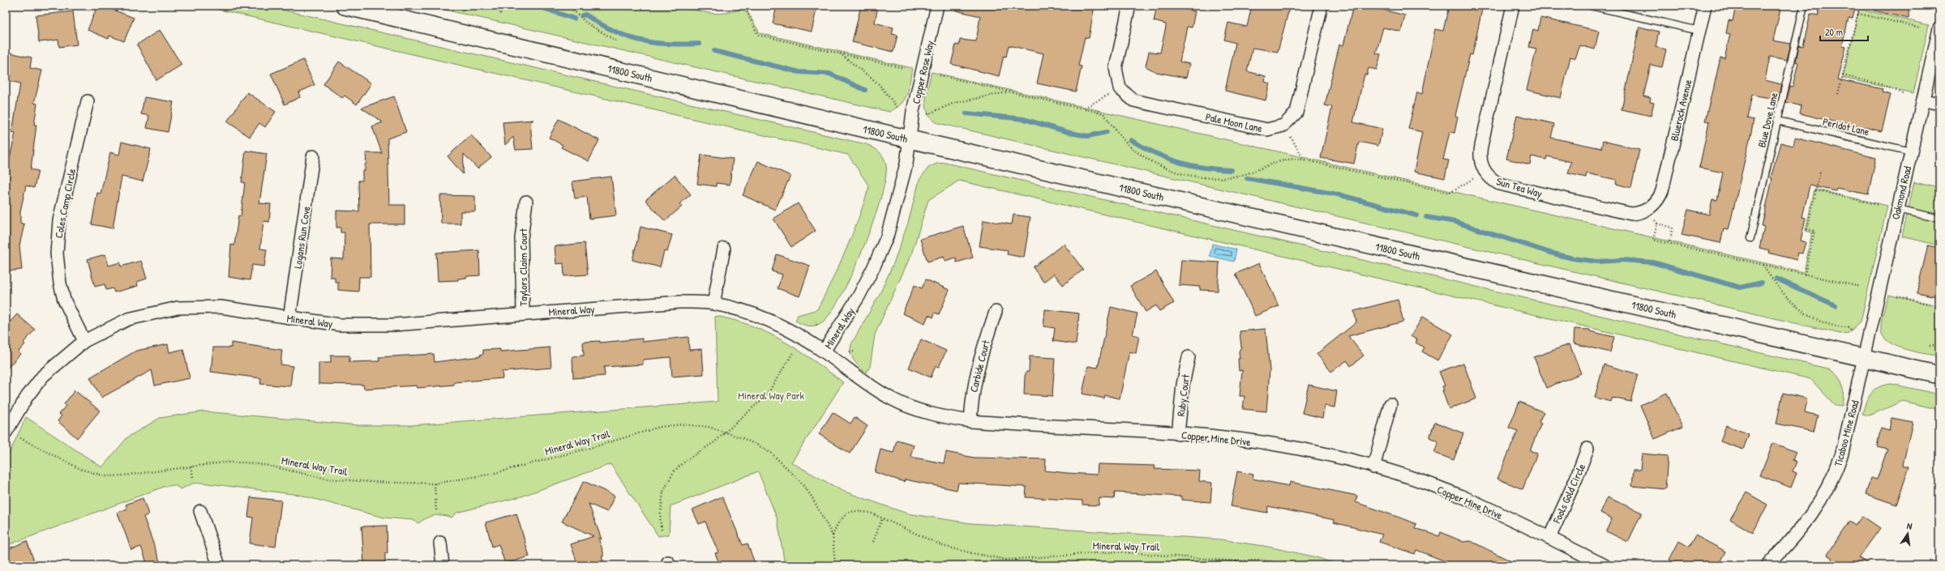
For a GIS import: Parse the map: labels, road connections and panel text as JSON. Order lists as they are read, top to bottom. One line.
{"streets":{"main road":["11800 South"],"street":["Copper Rose Way","Bluerock Avenue","Pale Moon Lane","Sun Tea Way","Oakmond Road","Coles Camp Circle","Logans Run Cove","Taylors Claim Court","Mineral Way","Carbide Court","Ruby Court","Ticaboo Mine Road","Copper Mine Drive","Fools Gold Circle"],"lane":["Blue Dove Lane","Peridot Lane"],"path":["Mineral Way Trail"]},"crossings":[["Copper Rose Way","11800 South"],["Copper Rose Way","Mineral Way"],["11800 South","Oakmond Road"],["11800 South","Mineral Way"],["11800 South","Ticaboo Mine Road"],["Bluerock Avenue","Sun Tea Way"],["Blue Dove Lane","Peridot Lane"],["Peridot Lane","Oakmond Road"],["Oakmond Road","Ticaboo Mine Road"],["Coles Camp Circle","Mineral Way"],["Logans Run Cove","Mineral Way"],["Taylors Claim Court","Mineral Way"],["Mineral Way","Copper Mine Drive"],["Carbide Court","Copper Mine Drive"],["Ruby Court","Copper Mine Drive"],["Copper Mine Drive","Fools Gold Circle"]],"parks":["Mineral Way Park"],"scale_bar":"20 m","north":"top"}
